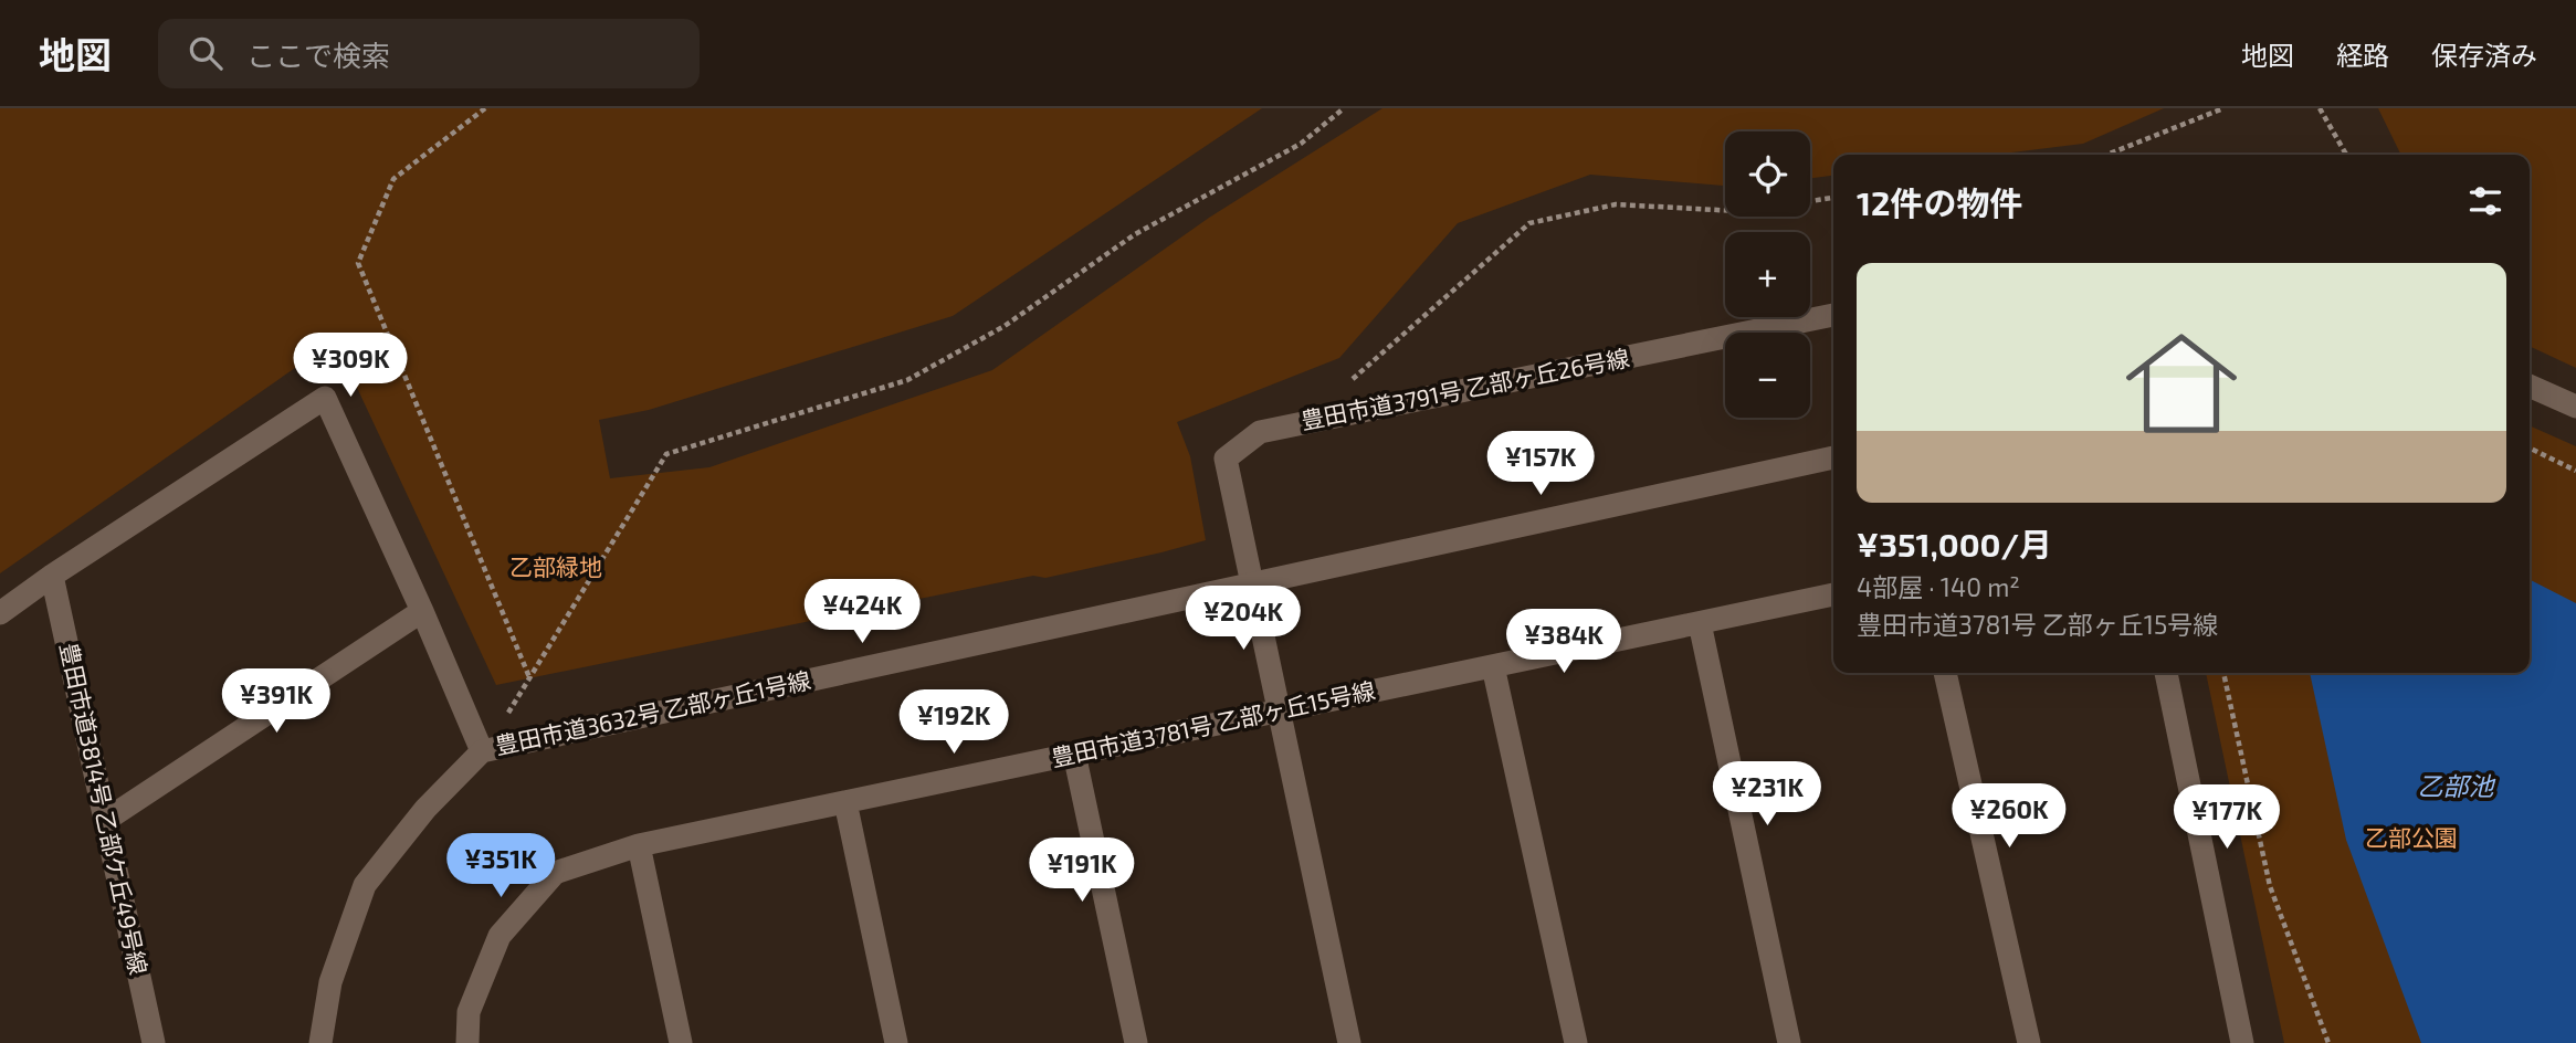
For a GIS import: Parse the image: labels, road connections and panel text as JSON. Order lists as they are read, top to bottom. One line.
{"streets":{"street":["豊田市道3791号 乙部ヶ丘26号線","豊田市道3632号 乙部ヶ丘1号線","豊田市道3781号 乙部ヶ丘15号線","豊田市道3814号 乙部ケ丘49号線"]},"crossings":[["豊田市道3791号 乙部ヶ丘26号線","豊田市道3632号 乙部ヶ丘1号線"]],"water":["乙部池"],"parks":["乙部緑地","乙部公園"],"page":{"header":"地図","search":"ここで検索","nav":["地図","経路","保存済み"],"map_buttons":["+","−"],"heading":"12件の物件","list":[{"name":"¥351,000/月","note":"4部屋 · 140 m² · 豊田市道3781号 乙部ヶ丘15号線"}],"price":["¥309K","¥157K","¥424K","¥204K","¥384K","¥391K","¥192K","¥231K","¥260K","¥177K","¥351K","¥191K"]}}
